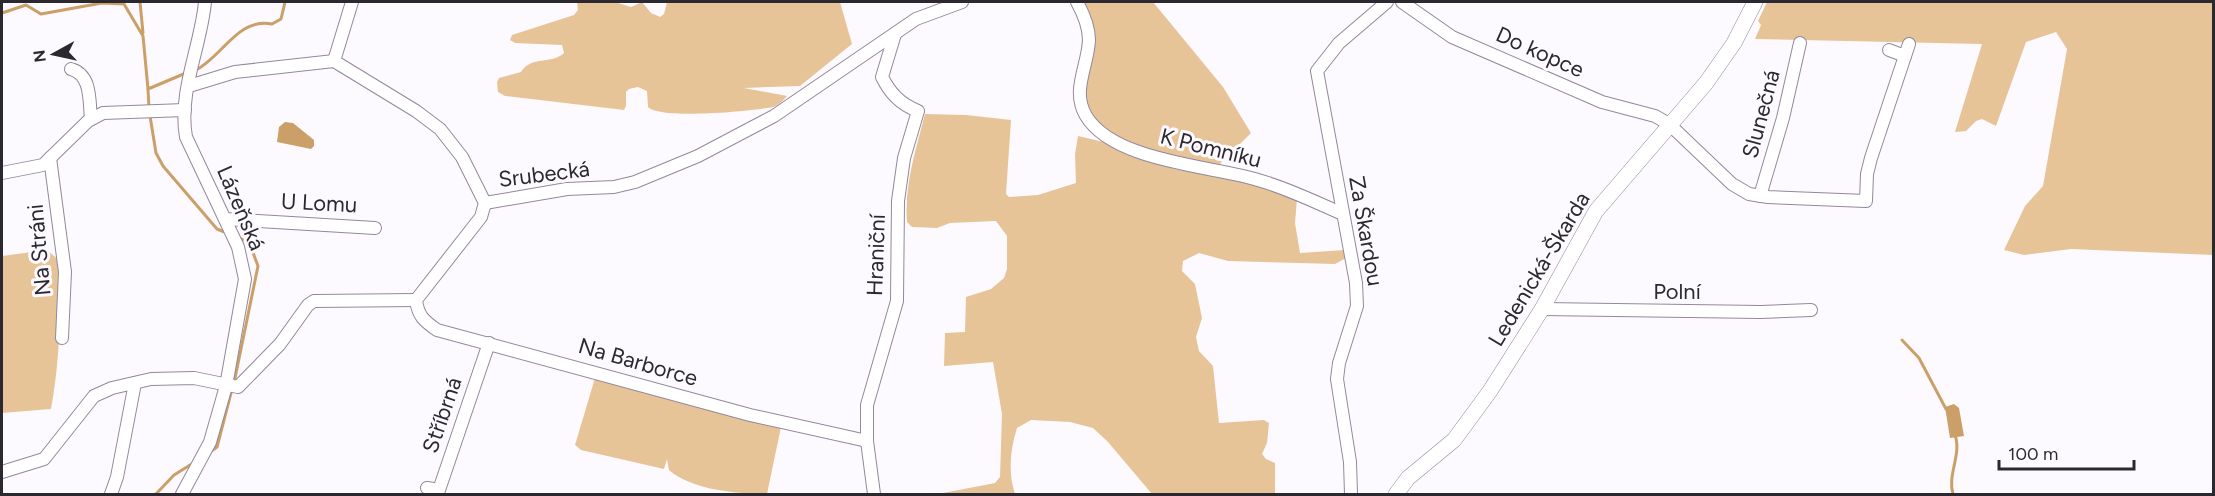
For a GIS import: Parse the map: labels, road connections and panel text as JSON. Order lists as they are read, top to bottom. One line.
{"streets":{"main road":["Ledenická-Škarda"],"street":["Do kopce","Slunečná","K Pomníku","Srubecká","U Lomu","Lázeňská","Za Škardou","Na Stráni","Hraniční","Polní","Na Barborce","Stříbrná"]},"crossings":[["Do kopce","Slunečná"],["Do kopce","Ledenická-Škarda"],["Slunečná","Ledenická-Škarda"],["K Pomníku","Za Škardou"],["Srubecká","Hraniční"],["U Lomu","Lázeňská"],["Hraniční","Na Barborce"],["Ledenická-Škarda","Polní"],["Na Barborce","Stříbrná"]],"scale_bar":"100 m","north":"left"}
